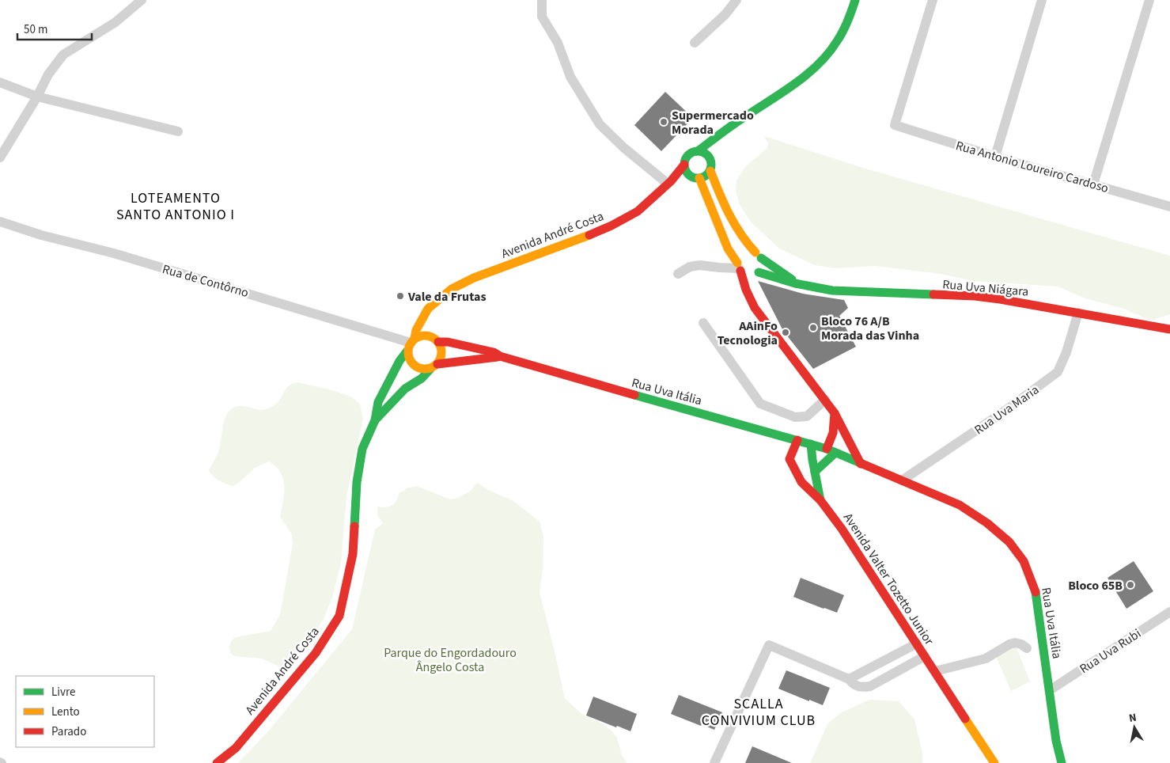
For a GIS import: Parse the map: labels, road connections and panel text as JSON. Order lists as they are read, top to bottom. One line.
{"streets":{"main road":["Avenida André Costa","Rua Uva Niágara","Rua Uva Itália","Avenida Valter Tozetto Junior"],"street":["Rua Antonio Loureiro Cardoso","Rua de Contôrno","Rua Uva Maria","Rua Uva Rubi"]},"crossings":[["Avenida André Costa","Rua de Contôrno"],["Avenida André Costa","Rua Uva Niágara"],["Avenida André Costa","Rua Uva Itália"],["Rua de Contôrno","Rua Uva Itália"],["Rua Uva Niágara","Rua Uva Maria"],["Rua Uva Itália","Rua Uva Maria"],["Rua Uva Itália","Avenida Valter Tozetto Junior"],["Rua Uva Itália","Rua Uva Rubi"]],"districts":["LOTEAMENTO SANTO ANTONIO I","SCALLA CONVIVIUM CLUB"],"parks":["Parque do Engordadouro Ângelo Costa"],"places":["Supermercado Morada","Vale da Frutas","Bloco 76 A/B Morada das Vinha","AAinFo Tecnologia","Bloco 65B"],"legend":["Livre","Lento","Parado"],"scale_bar":"50 m","north":"top"}
